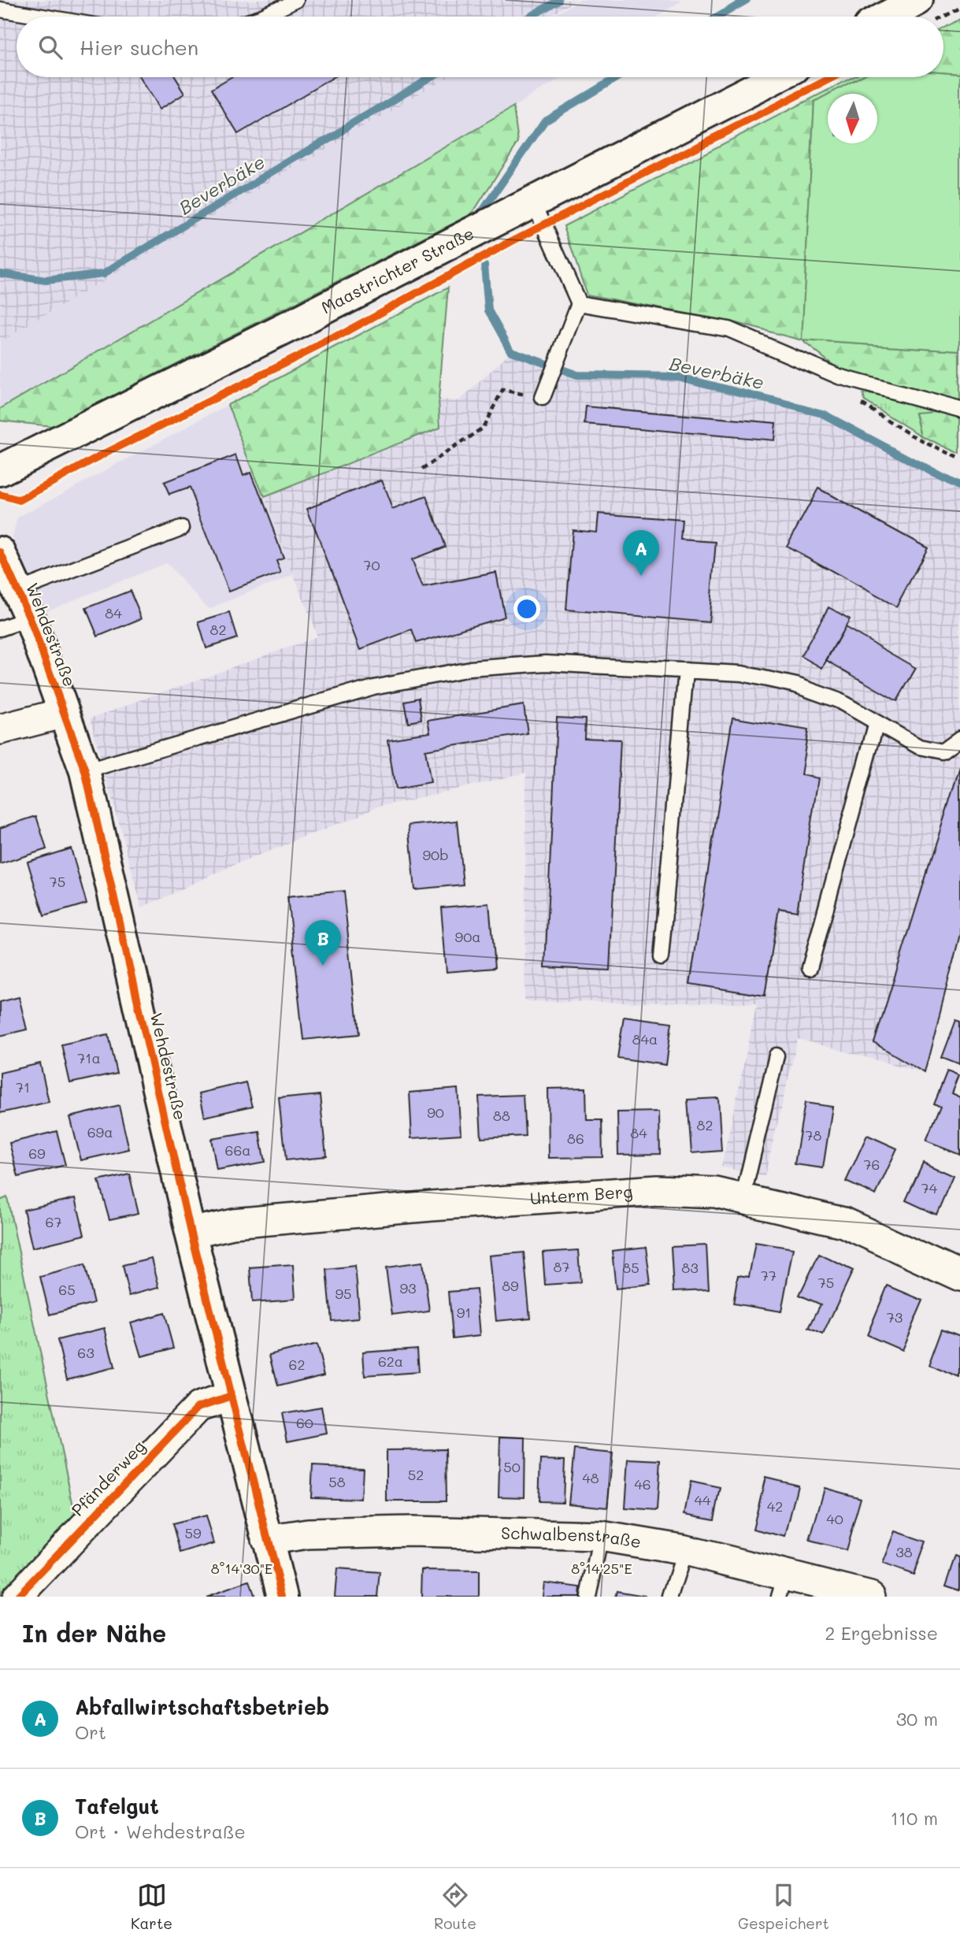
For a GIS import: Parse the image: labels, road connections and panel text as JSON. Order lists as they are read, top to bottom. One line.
{"streets":{"street":["Maastrichter Straße","Wehdestraße","Unterm Berg","Pfänderweg","Schwalbenstraße"]},"crossings":[["Wehdestraße","Unterm Berg"],["Wehdestraße","Pfänderweg"],["Wehdestraße","Schwalbenstraße"]],"water":["Beverbäke"],"house_numbers":["70","84","82","90b","75","90a","84a","71a","71","90","88","82","69a","84","78","86","66a","69","76","74","67","87","85","83","77","75","89","93","65","95","91","73","63","62a","62","60","50","52","48","58","46","44","42","40","59","38"],"north":"bottom","page":{"search":"Hier suchen","pins":["A","B"],"heading":["In der Nähe","2 Ergebnisse"],"list":[{"mark":"A","name":"Abfallwirtschaftsbetrieb","note":"Ort","value":"30 m"},{"mark":"B","name":"Tafelgut","note":"Ort · Wehdestraße","value":"110 m"}],"nav":["Karte","Route","Gespeichert"]},"coordinates":["8°14'30\"E","8°14'25\"E"]}
